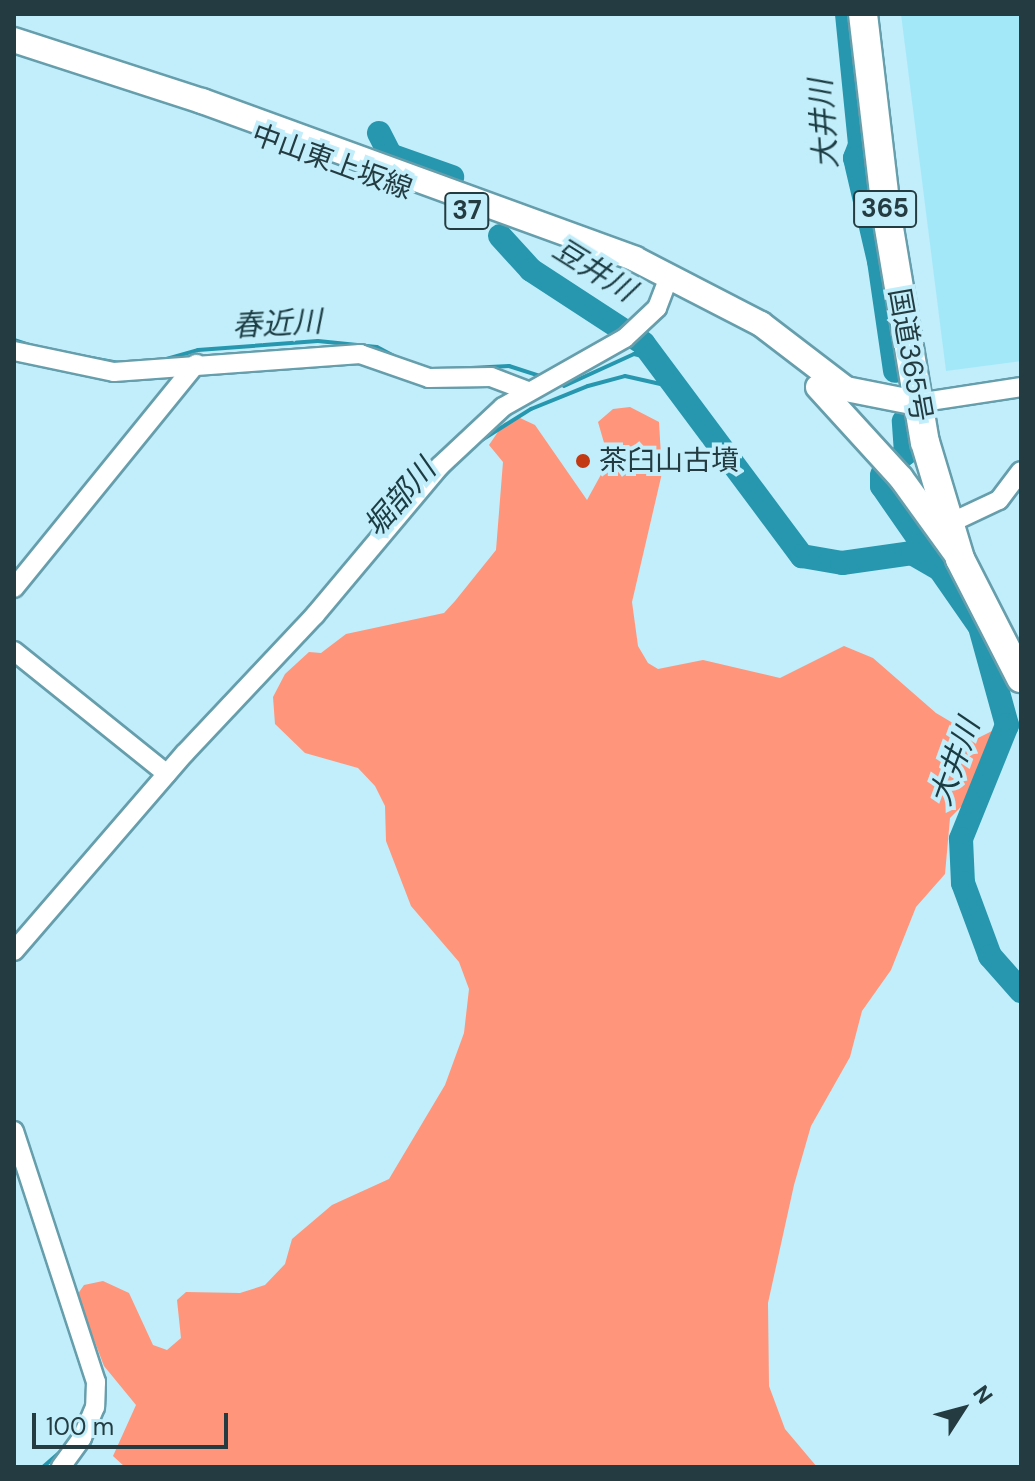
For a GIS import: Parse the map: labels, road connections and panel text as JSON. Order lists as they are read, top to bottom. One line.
{"streets":{"highway":["365","国道365号"],"main road":["中山東上坂線","37"]},"crossings":[["中山東上坂線","国道365号"]],"water":["大井川","豆井川","春近川","堀部川"],"places":["茶臼山古墳"],"scale_bar":"100 m","north":"top right"}
